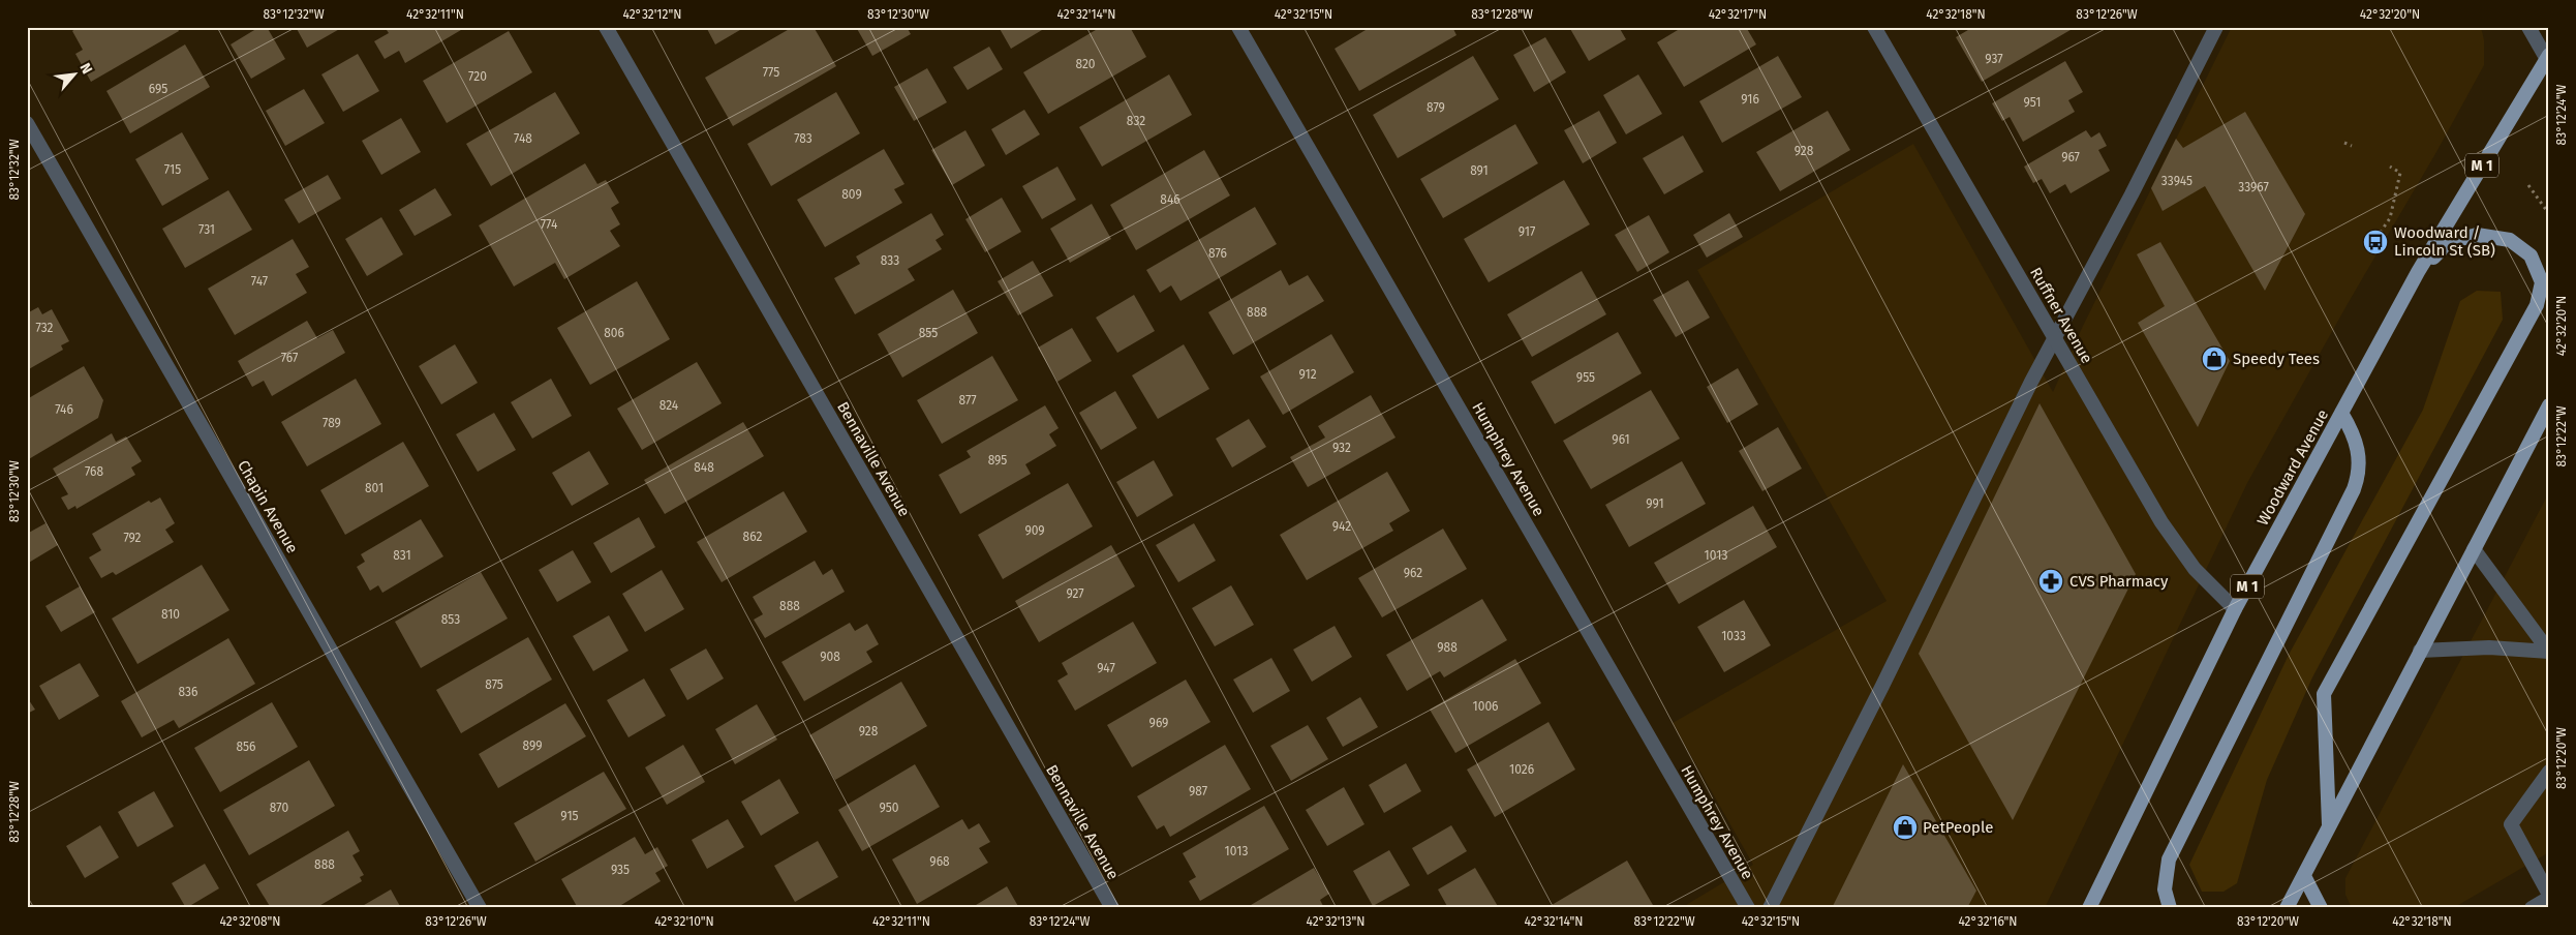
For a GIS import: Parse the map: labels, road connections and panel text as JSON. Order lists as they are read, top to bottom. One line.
{"streets":{"main road":["M 1","Woodward Avenue"],"street":["Ruffner Avenue","Bennaville Avenue","Humphrey Avenue","Chapin Avenue"]},"crossings":[["Ruffner Avenue","Woodward Avenue"]],"places":{"bus stop":["Woodward / Lincoln St (SB)"],"shop":["Speedy Tees","PetPeople"],"pharmacy":["CVS Pharmacy"]},"house_numbers":["937","820","775","720","695","916","951","879","832","748","783","928","967","715","891","33945","33967","809","846","774","731","917","876","833","747","888","732","806","855","767","912","955","877","824","746","789","961","932","895","848","768","801","991","942","909","862","792","831","1013","962","927","888","810","853","1033","988","908","947","875","836","1006","969","928","899","856","1026","987","870","950","915","1013","968","888","935"],"north":"top right","coordinates":["83°12'32\"W","42°32'11\"N","42°32'12\"N","83°12'30\"W","42°32'14\"N","42°32'15\"N","83°12'28\"W","42°32'17\"N","42°32'18\"N","83°12'26\"W","42°32'20\"N","83°12'24\"W","83°12'22\"W","83°12'20\"W","42°32'08\"N","42°32'10\"N","42°32'13\"N","42°32'16\"N"]}
